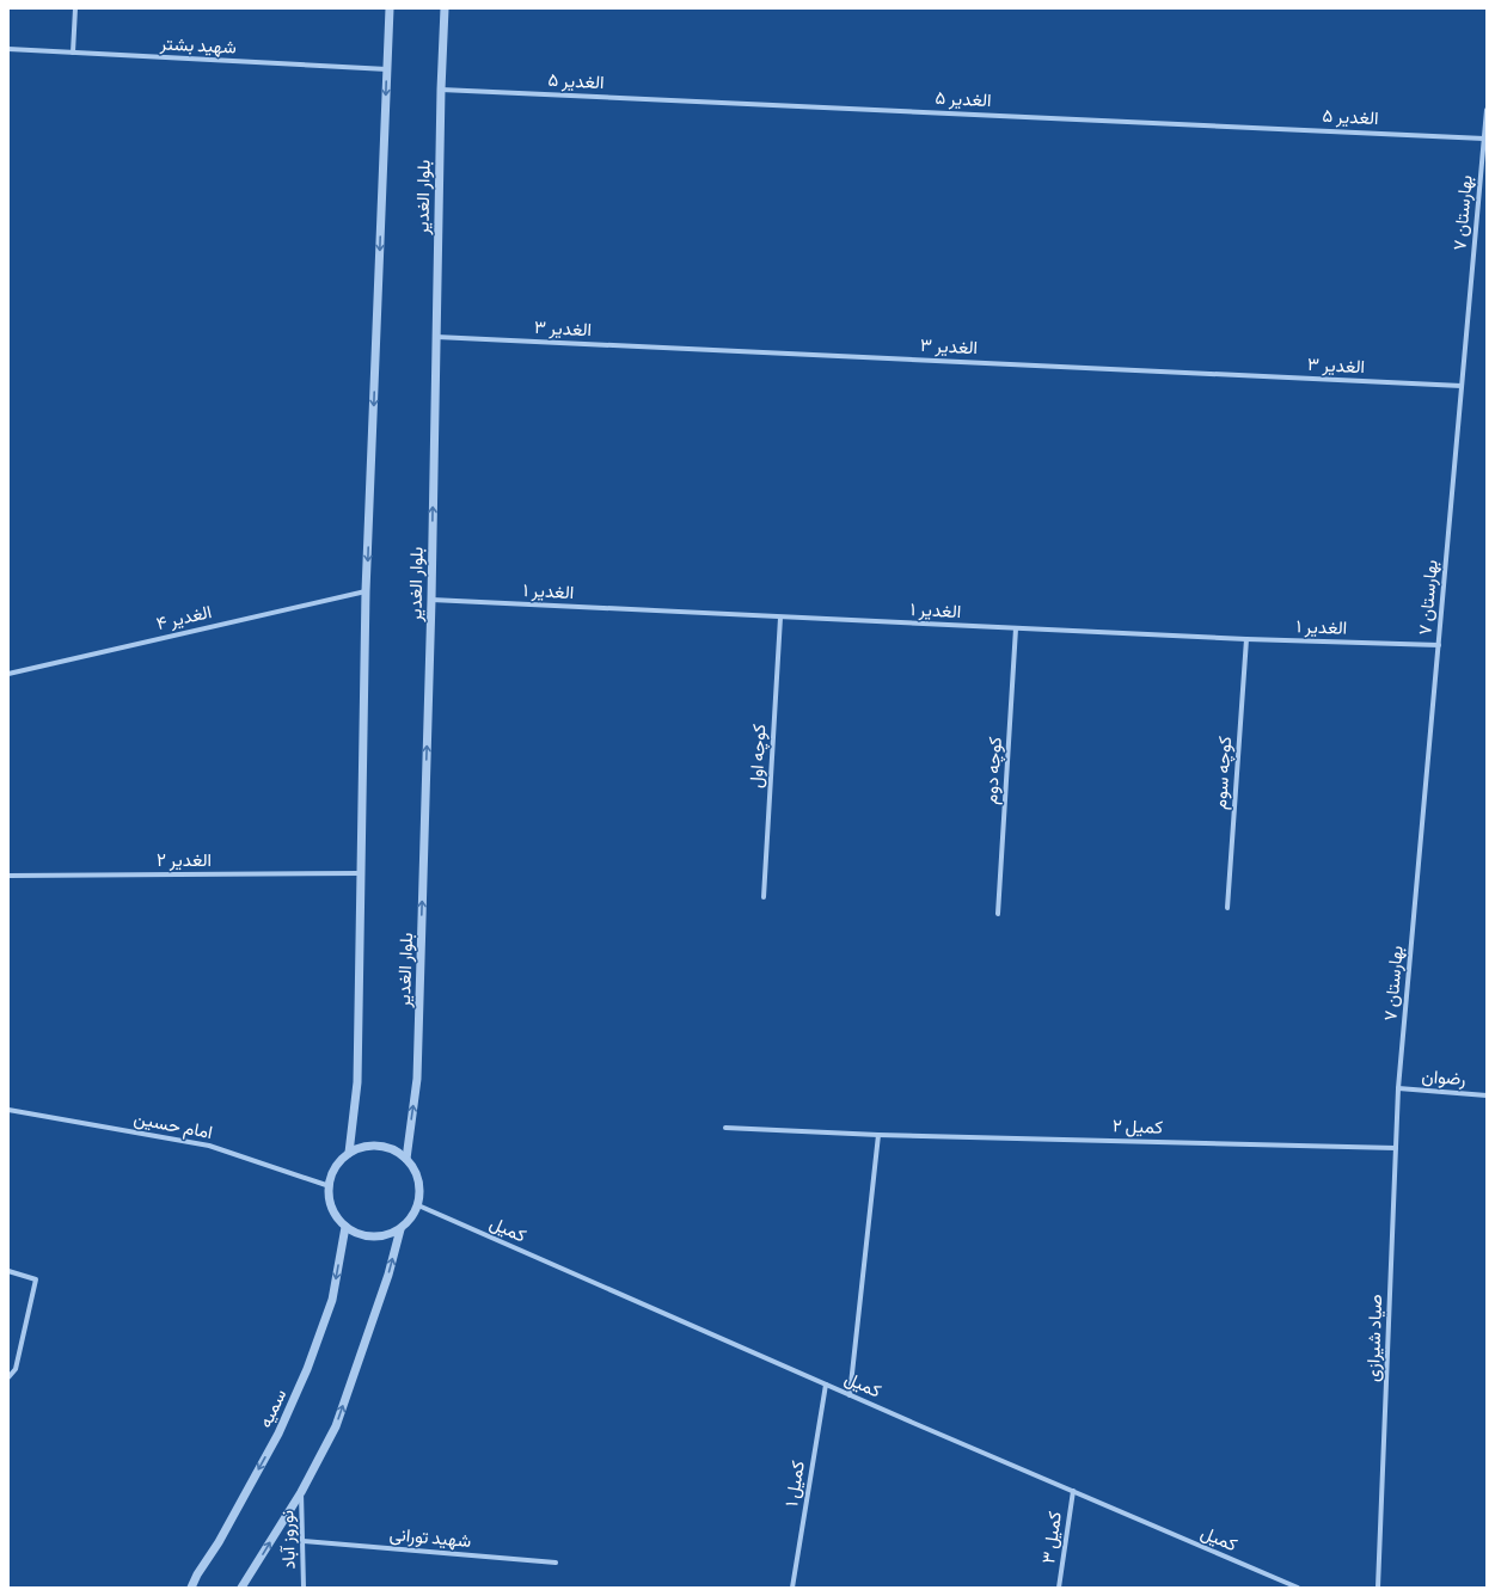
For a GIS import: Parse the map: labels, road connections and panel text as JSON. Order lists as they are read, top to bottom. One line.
{"streets":{"street":["شهید بشتر","الغدیر ۵","بلوار الغدیر","بهارستان ۷","الغدیر ۳","الغدیر ۱","الغدیر ۴","کوچه اول","کوچه دوم","کوچه سوم","الغدیر ۲","رضوان","امام حسین","کمیل ۲","کمیل","صیاد شیرازی","سمیه","کمیل ۱","شهید تورانی","کمیل ۳","نوروز آباد"]},"crossings":[["الغدیر ۵","بلوار الغدیر"],["الغدیر ۵","بهارستان ۷"],["بلوار الغدیر","الغدیر ۳"],["بلوار الغدیر","الغدیر ۱"],["بلوار الغدیر","امام حسین"],["بلوار الغدیر","کمیل"],["بلوار الغدیر","سمیه"],["بهارستان ۷","الغدیر ۳"],["بهارستان ۷","الغدیر ۱"],["بهارستان ۷","رضوان"],["بهارستان ۷","صیاد شیرازی"],["الغدیر ۱","کوچه اول"],["الغدیر ۱","کوچه دوم"],["الغدیر ۱","کوچه سوم"],["رضوان","صیاد شیرازی"],["امام حسین","کمیل"],["امام حسین","سمیه"],["کمیل ۲","صیاد شیرازی"],["کمیل","سمیه"],["کمیل","کمیل ۱"],["کمیل","کمیل ۳"],["شهید تورانی","نوروز آباد"]]}
